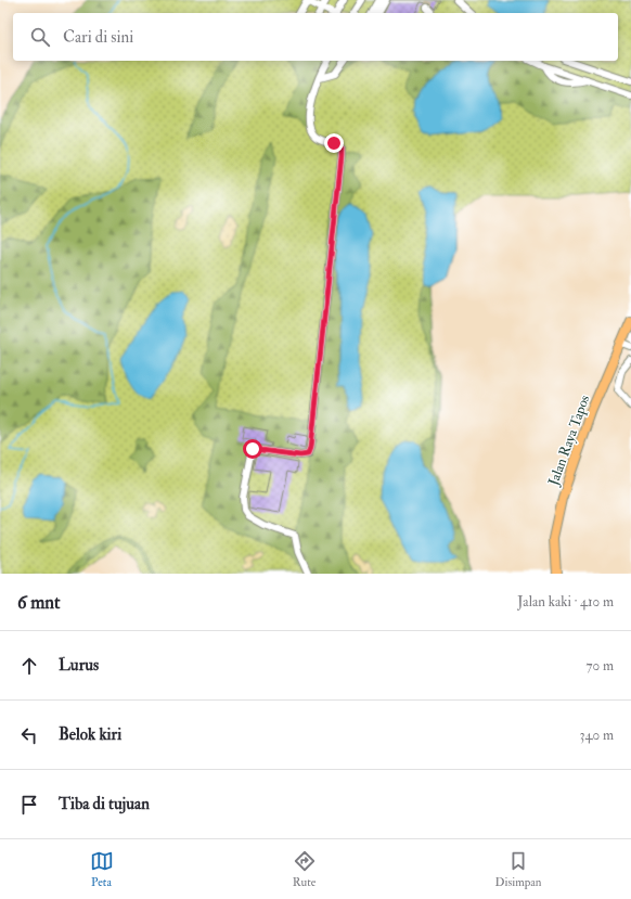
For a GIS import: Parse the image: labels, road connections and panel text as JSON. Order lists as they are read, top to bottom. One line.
{"streets":{"main road":["Jalan Raya Tapos"]},"page":{"search":"Cari di sini","heading":["6 mnt","Jalan kaki · 410 m"],"list":[["Lurus","70 m"],["Belok kiri","340 m"],"Tiba di tujuan"],"nav":["Peta","Rute","Disimpan"]}}
